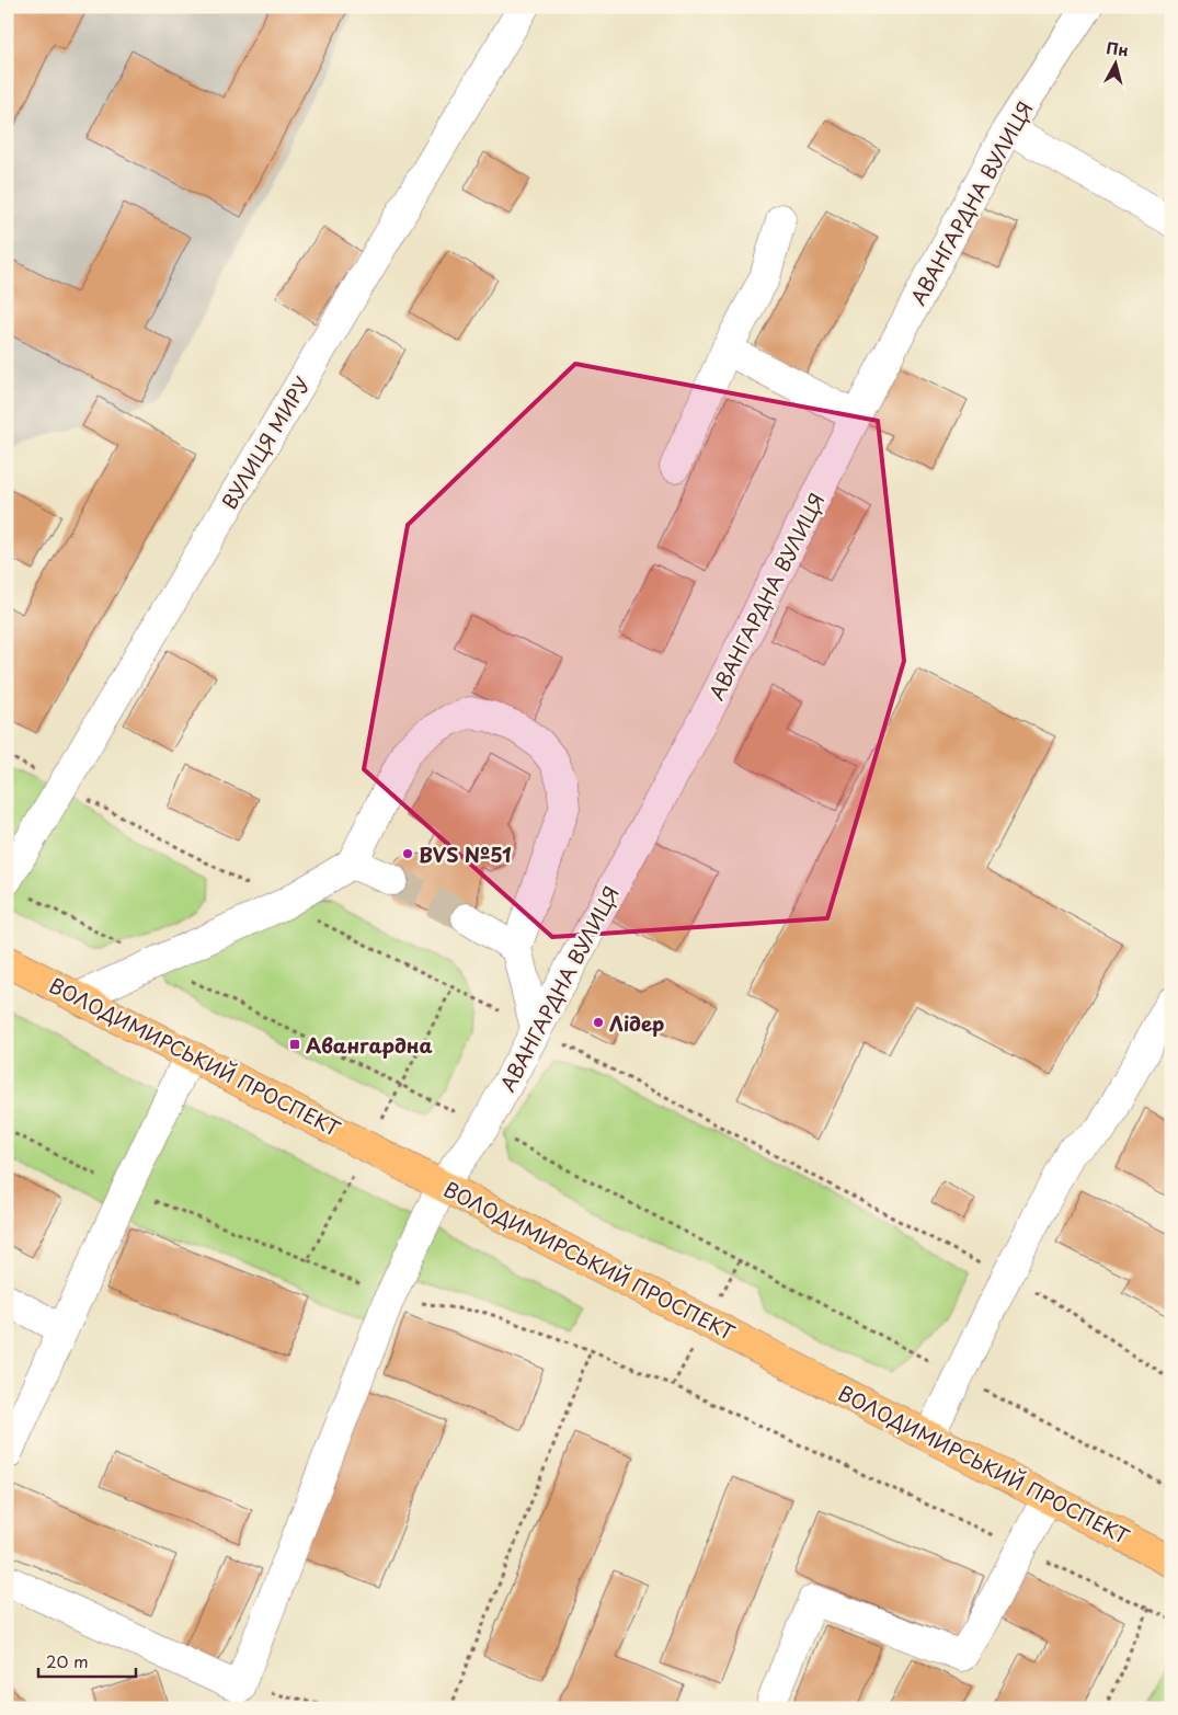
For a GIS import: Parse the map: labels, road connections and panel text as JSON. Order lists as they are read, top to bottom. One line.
{"streets":{"main road":["ВОЛОДИМИРСЬКИЙ ПРОСПЕКТ"],"street":["АВАНГАРДНА ВУЛИЦЯ","ВУЛИЦЯ МИРУ"]},"crossings":[["АВАНГАРДНА ВУЛИЦЯ","ВОЛОДИМИРСЬКИЙ ПРОСПЕКТ"]],"places":{"other":["BVS №51","Лідер"],"transit":["Авангардна"]},"scale_bar":"20 m","north":"top"}
